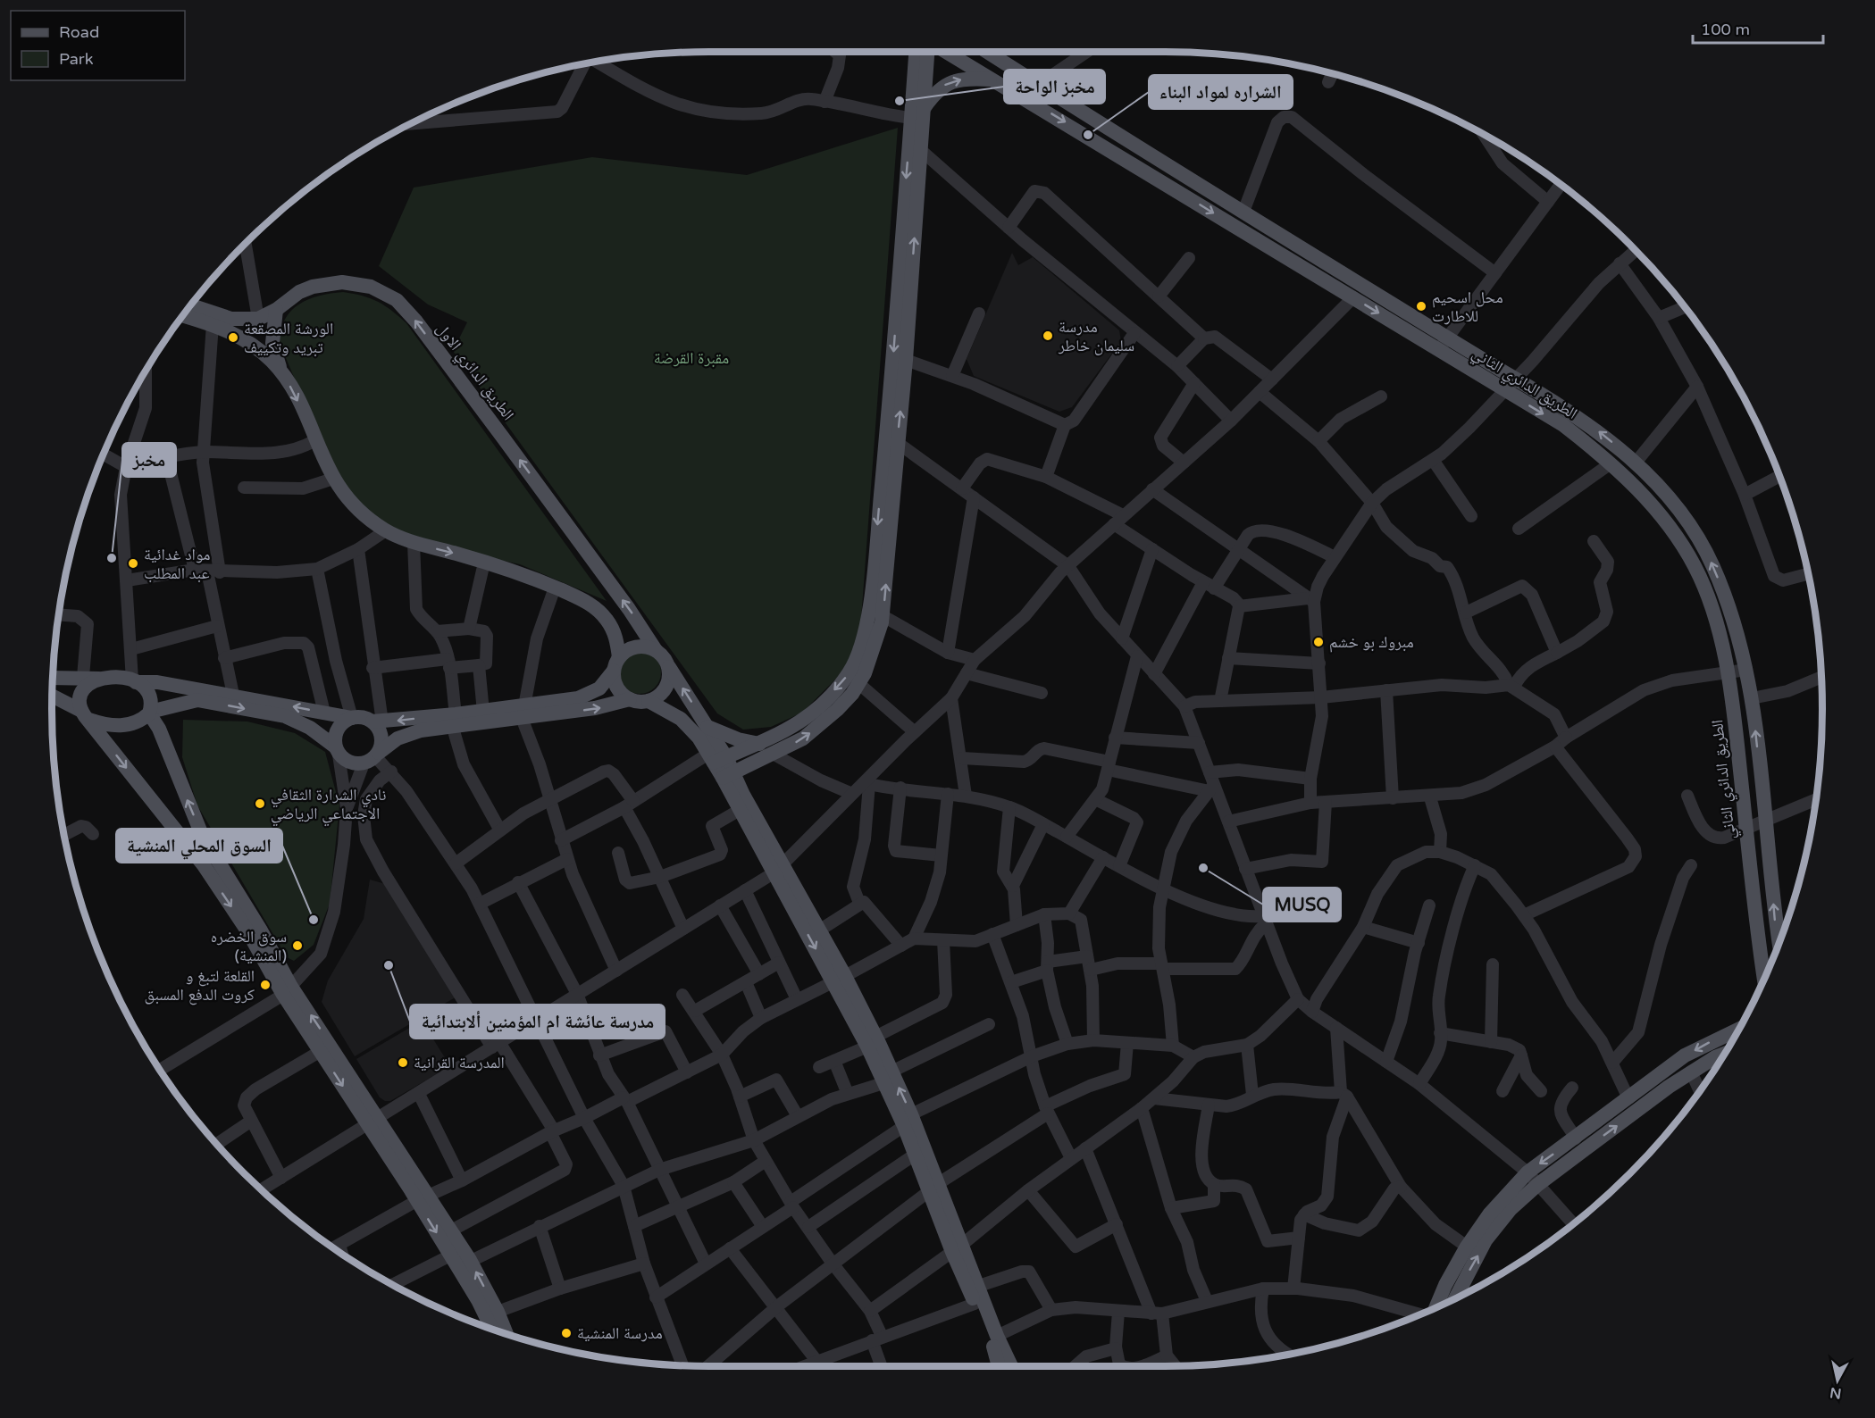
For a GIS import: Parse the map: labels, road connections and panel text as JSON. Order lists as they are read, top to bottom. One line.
{"streets":{"main road":["الطريق الدائري الاول","الطريق الدائري الثاني"]},"one_way":["الطريق الدائري الاول"],"parks":["مقبرة القرضة"],"places":["مخبز الواحة","الشراره لمواد البناء","محل اسحيم للاطارت","مدرسة سليمان خاطر","الورشة المصقعة تبريد وتكييف","مخبز","مواد غدائية عبد المطلب","مبروك بو خشم","نادي الشرارة الثقافي الاجتماعي الرياضي","MUSQ","السوق المحلي المنشية","سوق الخضره (المنشية)","مدرسة عائشة ام المؤمنين ألابتدائية","القلعة لتبغ و كروت الدفع المسبق","المدرسة القرانية","مدرسة المنشية"],"legend":["Road","Park"],"scale_bar":"100 m","north":"bottom"}
